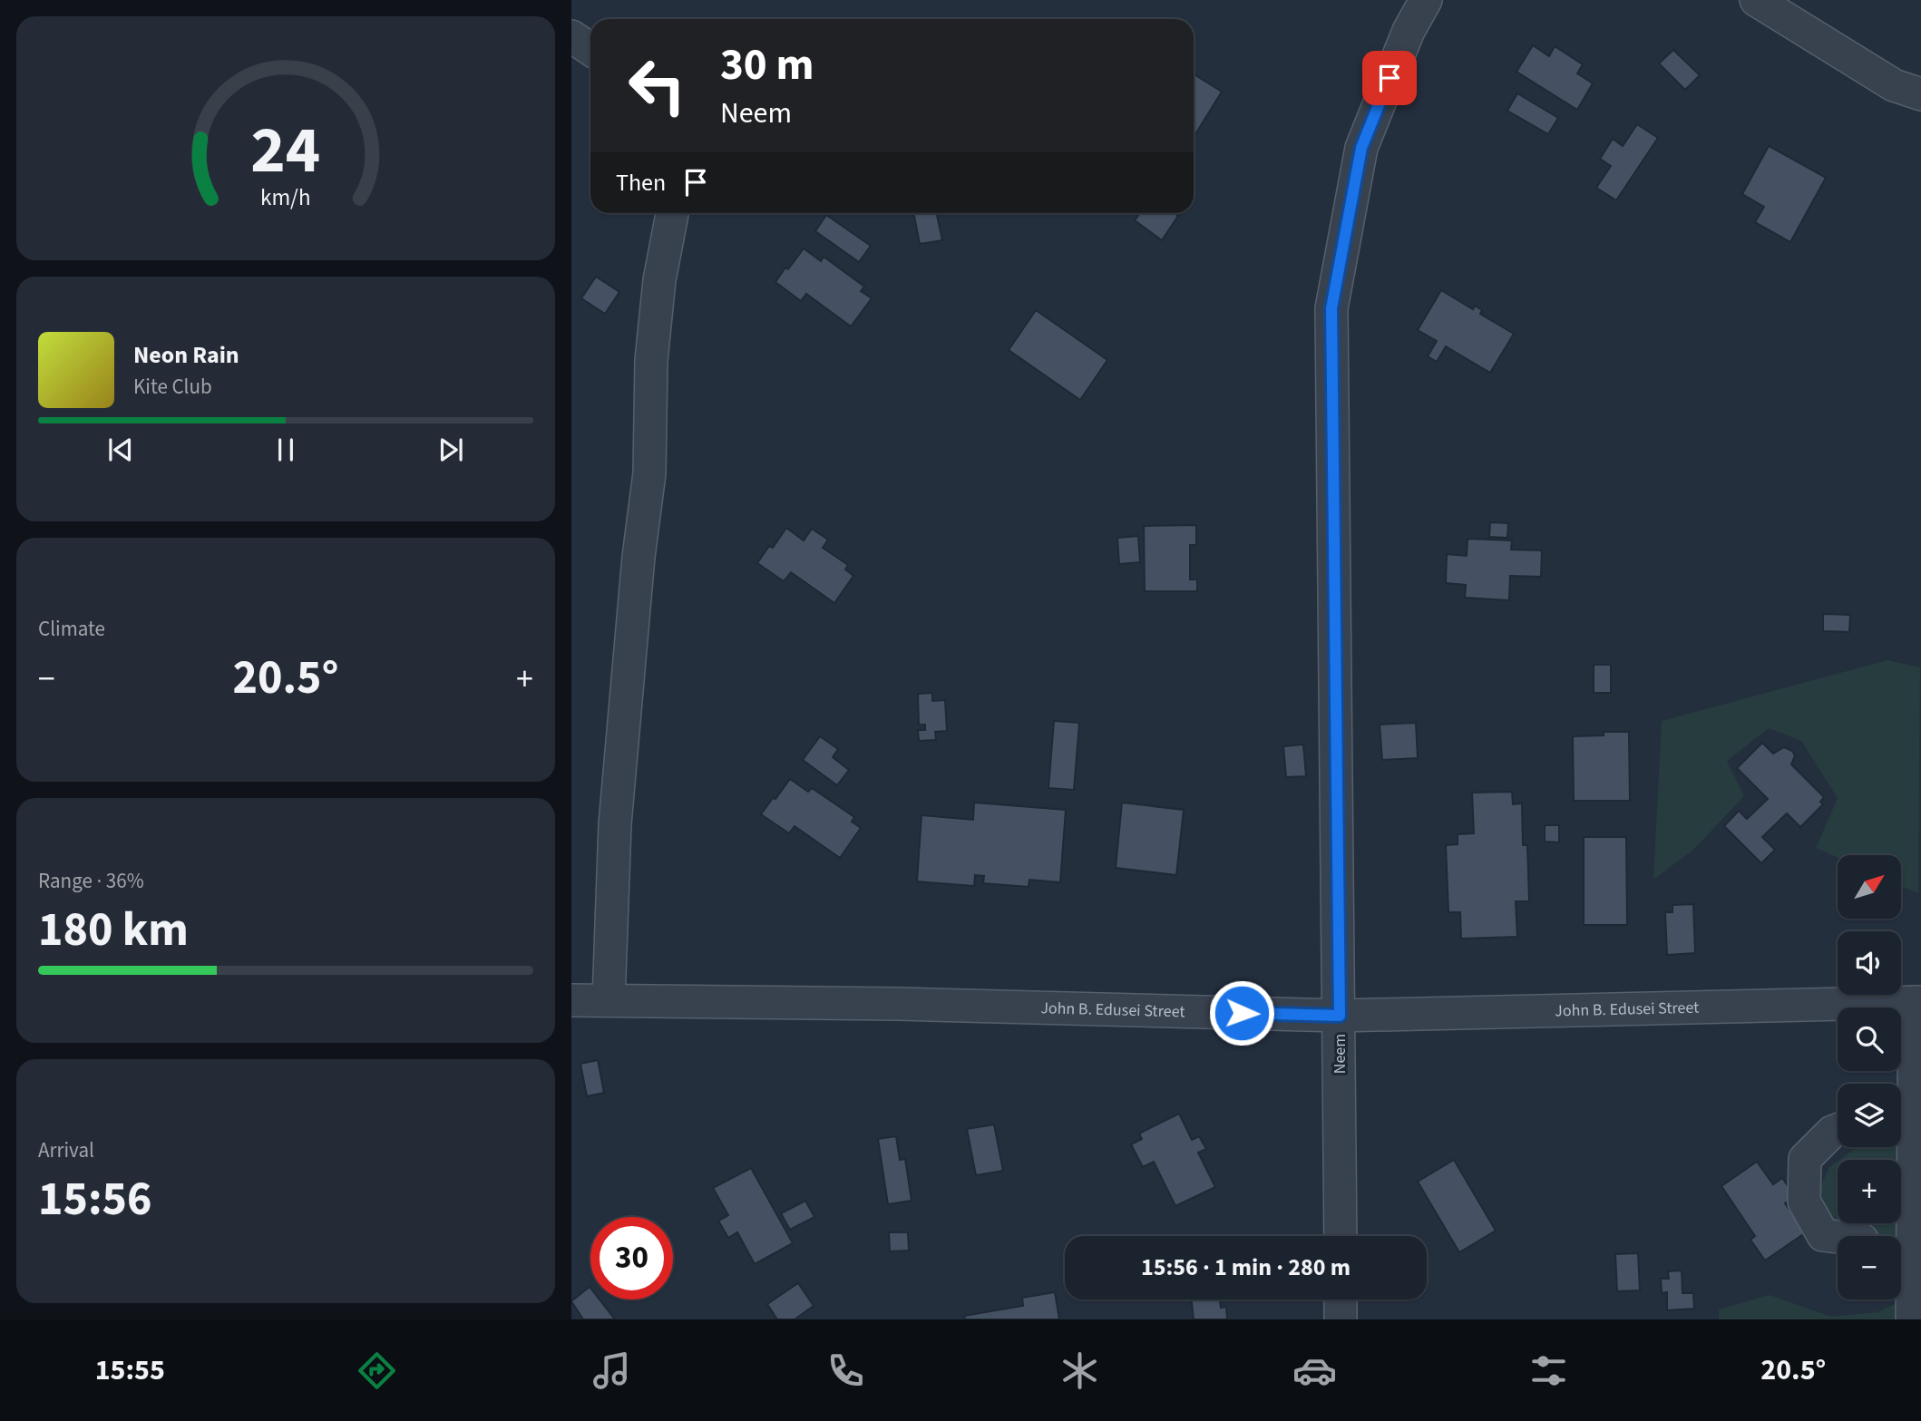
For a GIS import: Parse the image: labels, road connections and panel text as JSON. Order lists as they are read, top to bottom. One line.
{"streets":{"street":["John B. Edusei Street","Neem"]},"crossings":[["John B. Edusei Street","Neem"]],"north":"top right","page":{"turn":["30 m","Neem"],"then":"Then","song":["Neon Rain","Kite Club"],"tile":["Climate",["Range · 36%","180 km"],["Arrival","15:56"]],"heat":["−","20.5°","+"],"map_buttons":["+","−"],"limit":"30","trip":"15:56 · 1 min · 280 m","tabs":["15:55","20.5°"],"gauge":["24","km/h"]}}
